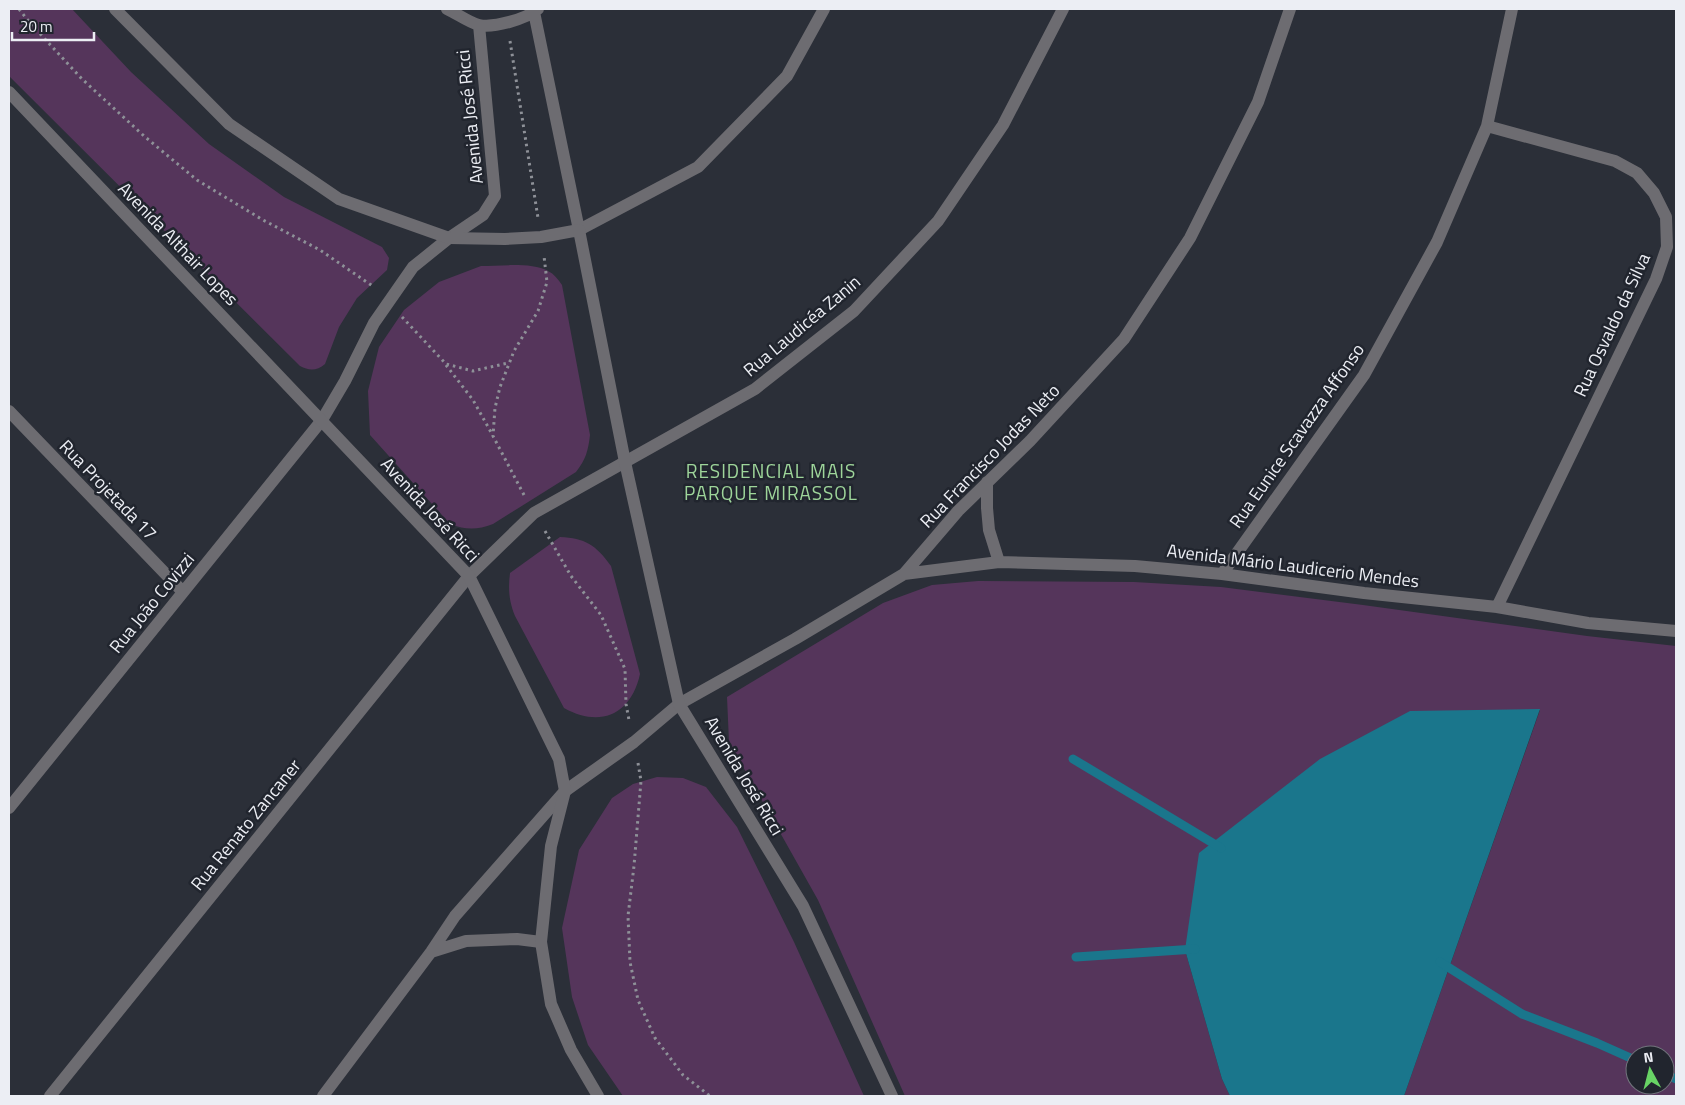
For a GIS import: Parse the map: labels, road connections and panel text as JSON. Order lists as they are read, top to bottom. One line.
{"streets":{"street":["Avenida José Ricci","Avenida Althair Lopes","Rua Osvaldo da Silva","Rua Laudicéa Zanin","Rua Eunice Scavazza Affonso","Rua Francisco Jodas Neto","Rua Projetada 17","Avenida Mário Laudicerio Mendes","Rua João Covizzi","Rua Renato Zancaner"]},"crossings":[["Avenida José Ricci","Avenida Althair Lopes"],["Avenida José Ricci","Rua Laudicéa Zanin"],["Avenida José Ricci","Rua Francisco Jodas Neto"],["Avenida José Ricci","Rua João Covizzi"],["Avenida José Ricci","Rua Renato Zancaner"],["Avenida Althair Lopes","Rua João Covizzi"],["Rua Osvaldo da Silva","Rua Eunice Scavazza Affonso"],["Rua Osvaldo da Silva","Avenida Mário Laudicerio Mendes"],["Rua Laudicéa Zanin","Rua Renato Zancaner"],["Rua Eunice Scavazza Affonso","Avenida Mário Laudicerio Mendes"],["Rua Francisco Jodas Neto","Avenida Mário Laudicerio Mendes"],["Rua Projetada 17","Rua João Covizzi"]],"districts":["RESIDENCIAL MAIS PARQUE MIRASSOL"],"scale_bar":"20 m","north":"top"}
